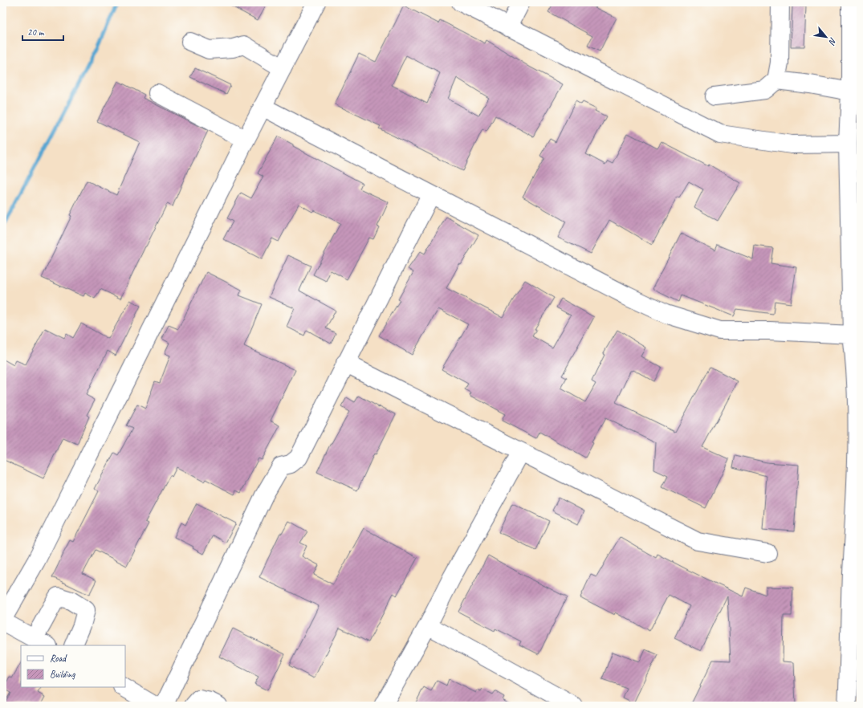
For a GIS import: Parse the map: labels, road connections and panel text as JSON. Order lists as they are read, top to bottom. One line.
{"legend":["Road","Building"],"scale_bar":"20 m","north":"bottom right"}
